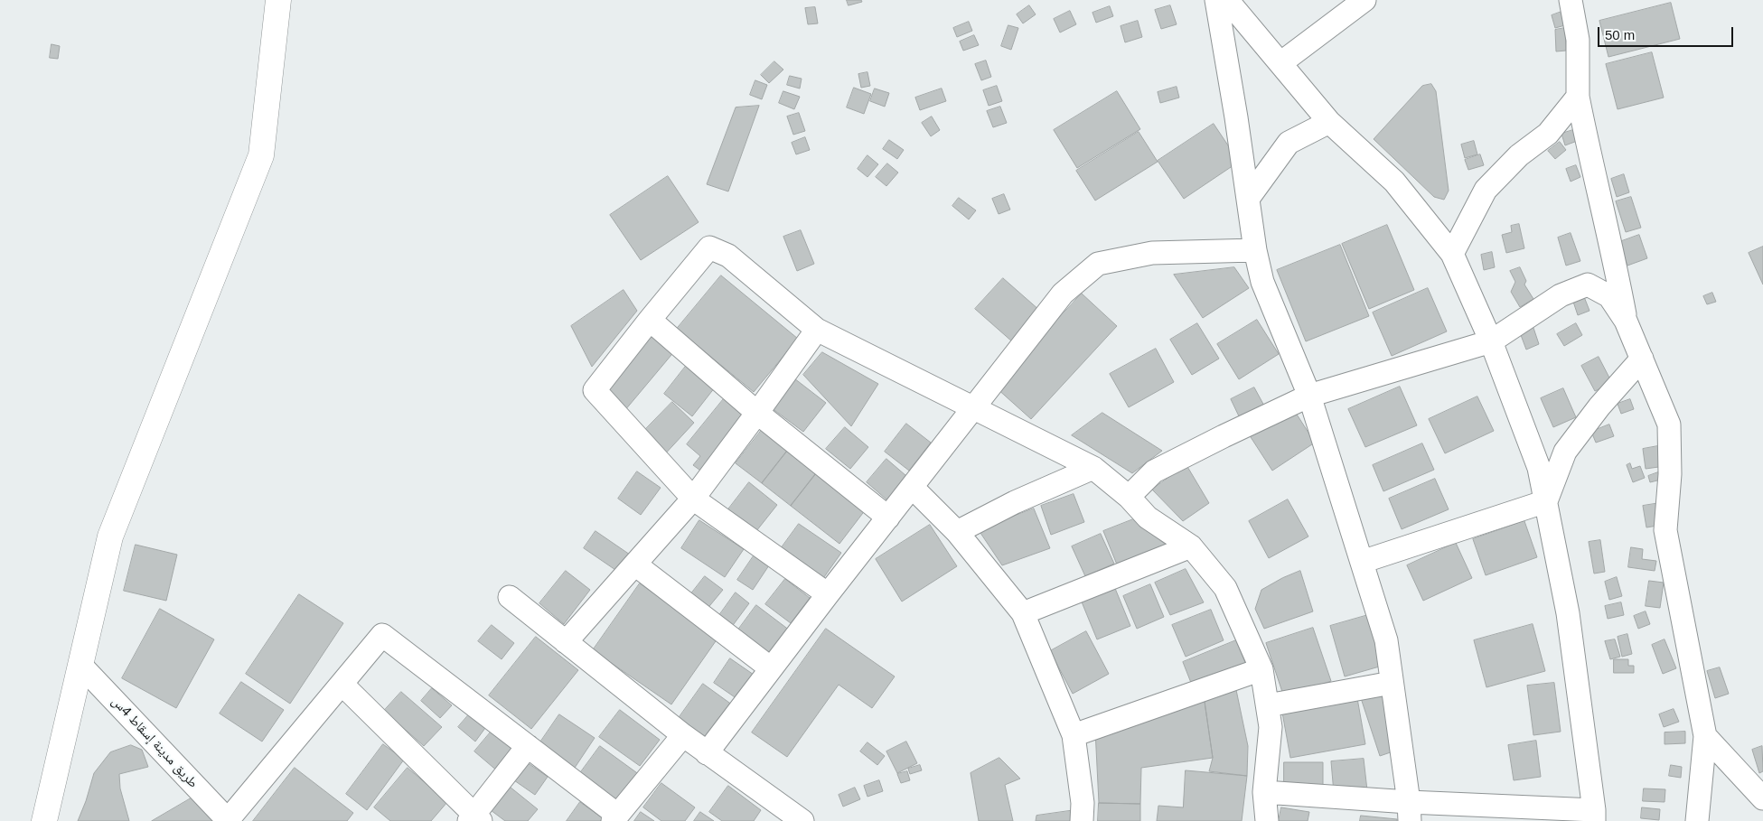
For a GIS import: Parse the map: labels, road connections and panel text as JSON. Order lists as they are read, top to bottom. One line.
{"streets":{"street":["طريق مدينة إسقاط 4س"]},"scale_bar":"50 m"}
